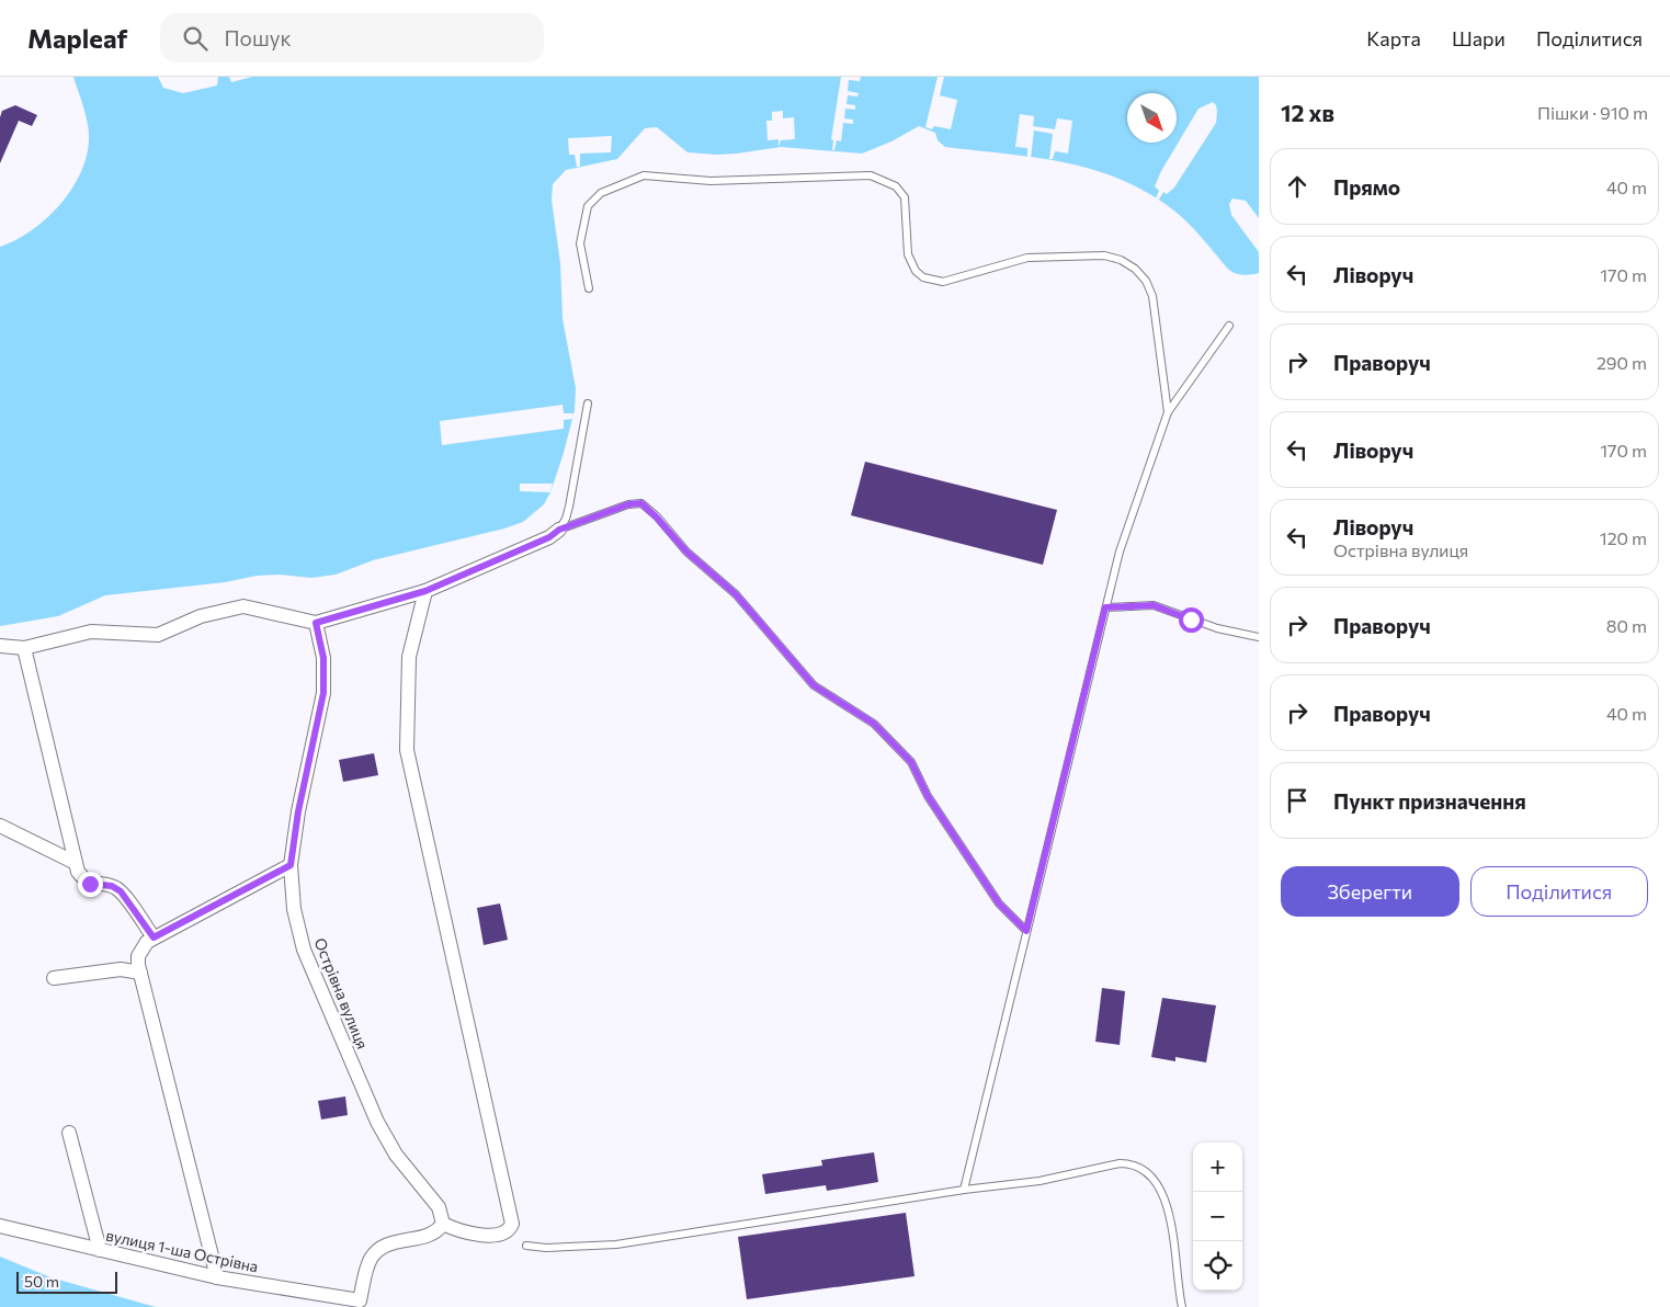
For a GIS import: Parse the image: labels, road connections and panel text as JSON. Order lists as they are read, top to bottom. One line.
{"streets":{"street":["Острівна вулиця","вулиця 1-ша Острівна"]},"scale_bar":"50 m","north":"bottom right","page":{"header":"Mapleaf","search":"Пошук","nav":["Карта","Шари","Поділитися"],"heading":["12 хв","Пішки · 910 m"],"list":[["Прямо","40 m"],["Ліворуч","170 m"],["Праворуч","290 m"],["Ліворуч","170 m"],["Ліворуч","Острівна вулиця","120 m"],["Праворуч","80 m"],["Праворуч","40 m"],"Пункт призначення"],"buttons":["Зберегти","Поділитися"],"map_buttons":["+","−"],"scale":"50 m"}}
